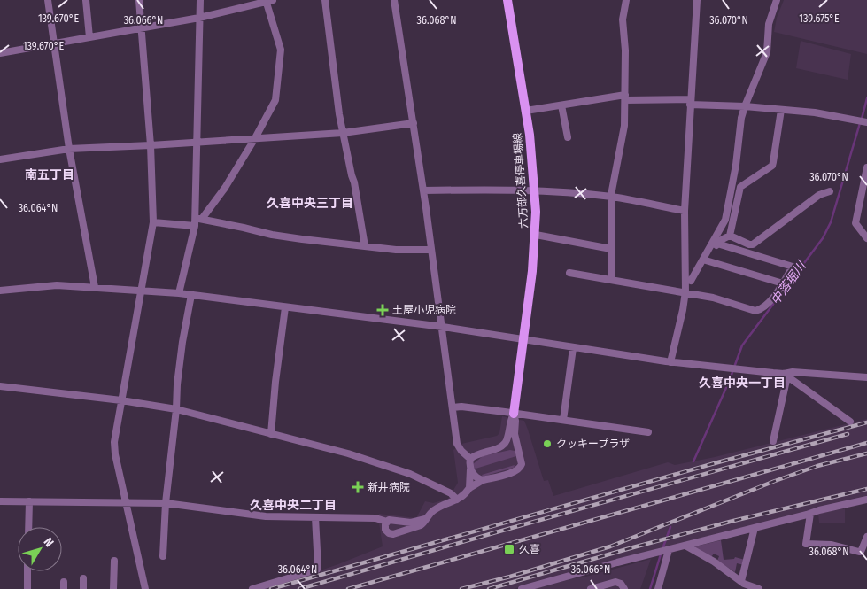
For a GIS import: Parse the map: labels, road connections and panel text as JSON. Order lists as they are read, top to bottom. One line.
{"streets":{"main road":["六万部久喜停車場線"]},"districts":["南五丁目","久喜中央三丁目","久喜中央一丁目","久喜中央二丁目"],"water":["中落堀川"],"places":{"health":["土屋小児病院","新井病院"],"other":["クッキープラザ"],"transit":["久喜"]},"north":"top right","coordinates":["139.670°E","139.675°E","36.066°N","36.068°N","36.070°N","36.064°N"]}
